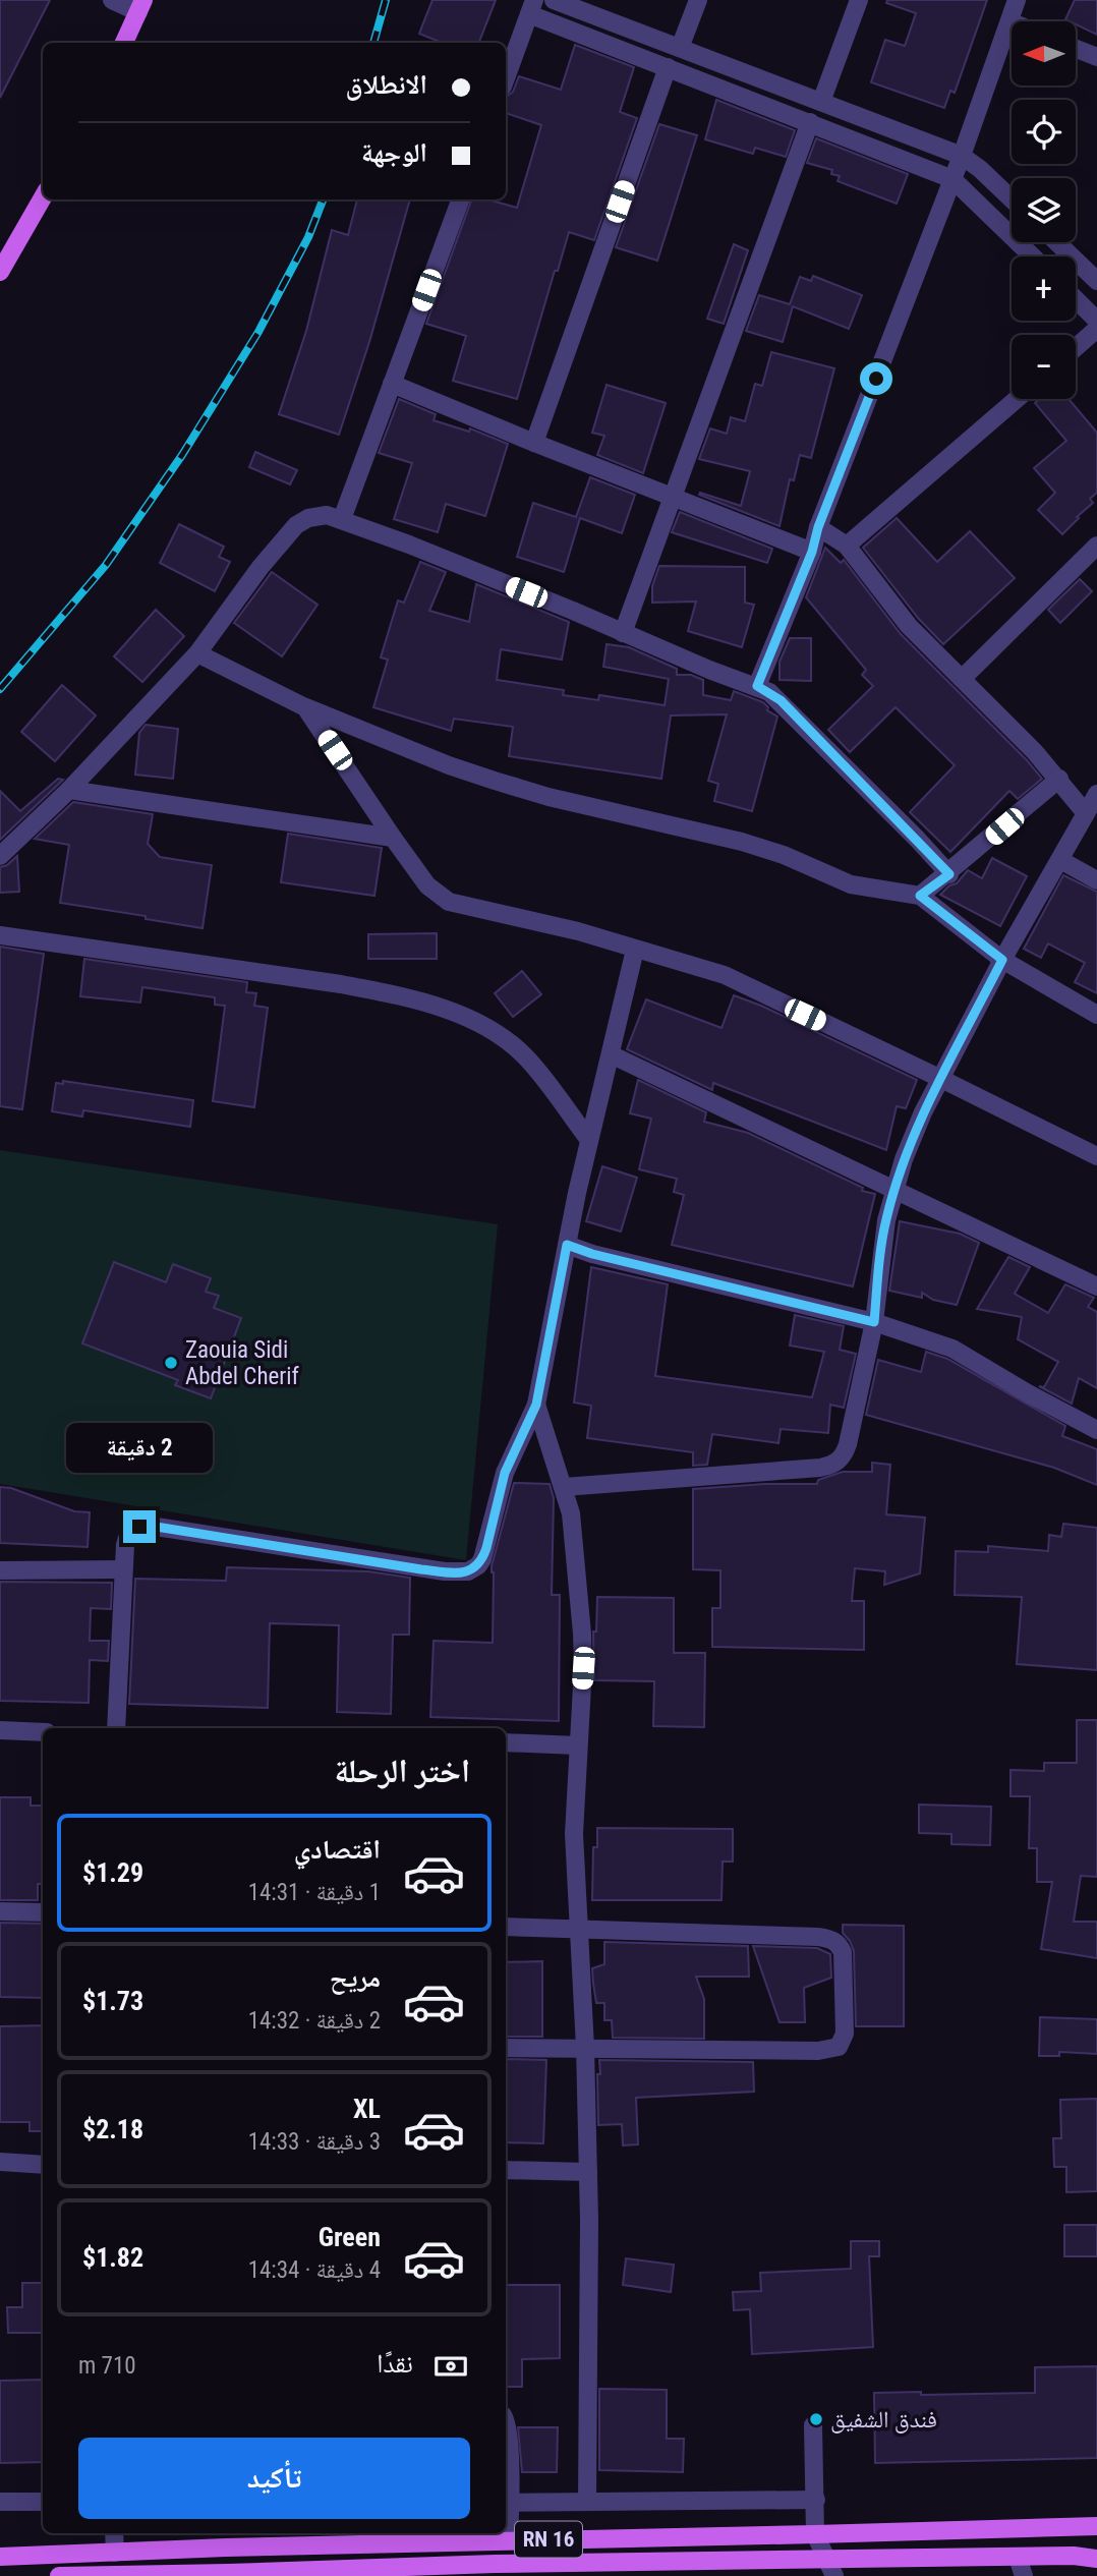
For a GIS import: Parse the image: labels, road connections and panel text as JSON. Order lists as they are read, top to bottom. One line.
{"streets":{"main road":["RN 16"]},"places":["Zaouia Sidi Abdel Cherif","فندق الشفيق"],"north":"left","page":{"map_buttons":["+","−"],"banner":["الانطلاق","الوجهة"],"bubble":"2 دقيقة","heading":"اختر الرحلة","list":[{"name":"اقتصادي","note":"1 دقيقة · 14:31","value":"$1.29"},{"name":"مريح","note":"2 دقيقة · 14:32","value":"$1.73"},{"name":"XL","note":"3 دقيقة · 14:33","value":"$2.18"},{"name":"Green","note":"4 دقيقة · 14:34","value":"$1.82"}],"pay":["نقدًا","710 m"],"buttons":"تأكيد"}}
